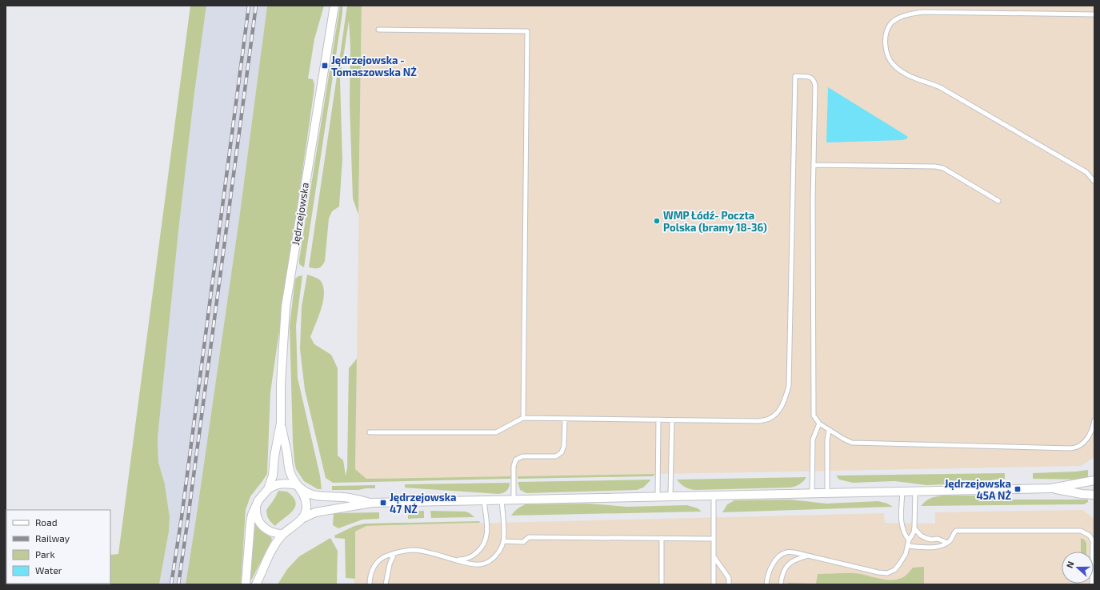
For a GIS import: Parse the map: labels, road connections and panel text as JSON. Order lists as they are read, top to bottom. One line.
{"streets":{"street":["Jędrzejowska"]},"places":{"transit":["Jędrzejowska - Tomaszowska NŻ","Jędrzejowska 45A NŻ","Jędrzejowska 47 NŻ"],"other":["WMP Łódź- Poczta Polska (bramy 18-36)"]},"legend":["Road","Railway","Park","Water"],"north":"left"}
